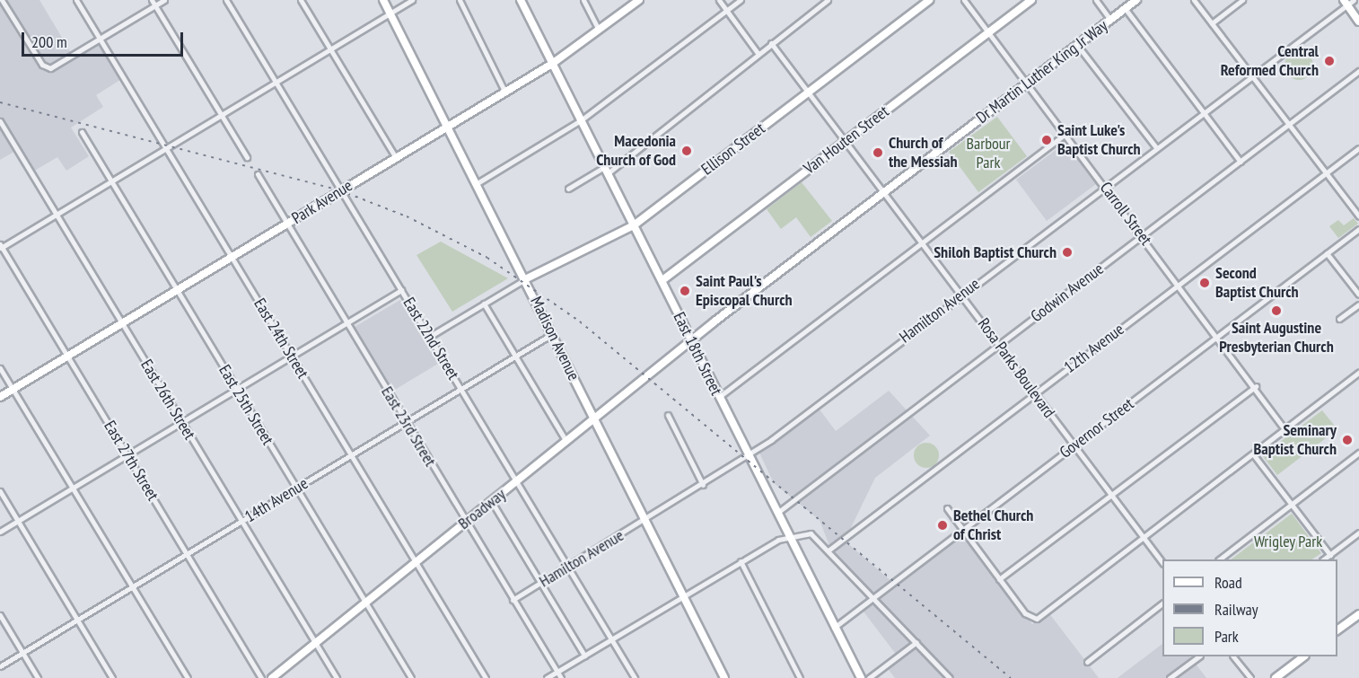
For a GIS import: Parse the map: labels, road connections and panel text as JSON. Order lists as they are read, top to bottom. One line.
{"streets":{"main road":["Dr Martin Luther King Jr Way","Madison Avenue","Broadway"],"street":["Van Houten Street","Ellison Street","Park Avenue","Carroll Street","Godwin Avenue","Hamilton Avenue","East 24th Street","East 22nd Street","12th Avenue","East 18th Street","Rosa Parks Boulevard","East 26th Street","East 25th Street","East 23rd Street","Governor Street","East 27th Street","14th Avenue"]},"crossings":[["Dr Martin Luther King Jr Way","Carroll Street"],["Dr Martin Luther King Jr Way","East 18th Street"],["Dr Martin Luther King Jr Way","Rosa Parks Boulevard"],["Dr Martin Luther King Jr Way","Broadway"],["Van Houten Street","Carroll Street"],["Van Houten Street","East 18th Street"],["Van Houten Street","Rosa Parks Boulevard"],["Ellison Street","Madison Avenue"],["Ellison Street","East 18th Street"],["Ellison Street","Rosa Parks Boulevard"],["Park Avenue","East 24th Street"],["Park Avenue","East 22nd Street"],["Park Avenue","Madison Avenue"],["Park Avenue","East 18th Street"],["Park Avenue","East 26th Street"],["Park Avenue","East 25th Street"],["Park Avenue","East 23rd Street"],["Park Avenue","East 27th Street"],["Carroll Street","Godwin Avenue"],["Carroll Street","Hamilton Avenue"],["Carroll Street","12th Avenue"],["Carroll Street","Governor Street"],["Godwin Avenue","East 18th Street"],["Godwin Avenue","Rosa Parks Boulevard"],["Hamilton Avenue","East 22nd Street"],["Hamilton Avenue","Madison Avenue"],["Hamilton Avenue","East 18th Street"],["Hamilton Avenue","Rosa Parks Boulevard"],["Hamilton Avenue","East 23rd Street"],["East 24th Street","14th Avenue"],["East 24th Street","Broadway"],["East 22nd Street","14th Avenue"],["East 22nd Street","Broadway"],["Madison Avenue","14th Avenue"],["Madison Avenue","Broadway"],["12th Avenue","Rosa Parks Boulevard"],["East 18th Street","Governor Street"],["East 18th Street","Broadway"],["Rosa Parks Boulevard","Governor Street"],["East 26th Street","14th Avenue"],["East 26th Street","Broadway"],["East 25th Street","14th Avenue"],["East 25th Street","Broadway"],["East 23rd Street","14th Avenue"],["East 23rd Street","Broadway"],["East 27th Street","14th Avenue"]],"parks":["Barbour Park","Wrigley Park"],"places":["Central Reformed Church","Saint Luke's Baptist Church","Macedonia Church of God","Church of the Messiah","Shiloh Baptist Church","Second Baptist Church","Saint Paul's Episcopal Church","Saint Augustine Presbyterian Church","Seminary Baptist Church","Bethel Church of Christ"],"legend":["Road","Railway","Park"],"scale_bar":"200 m"}
